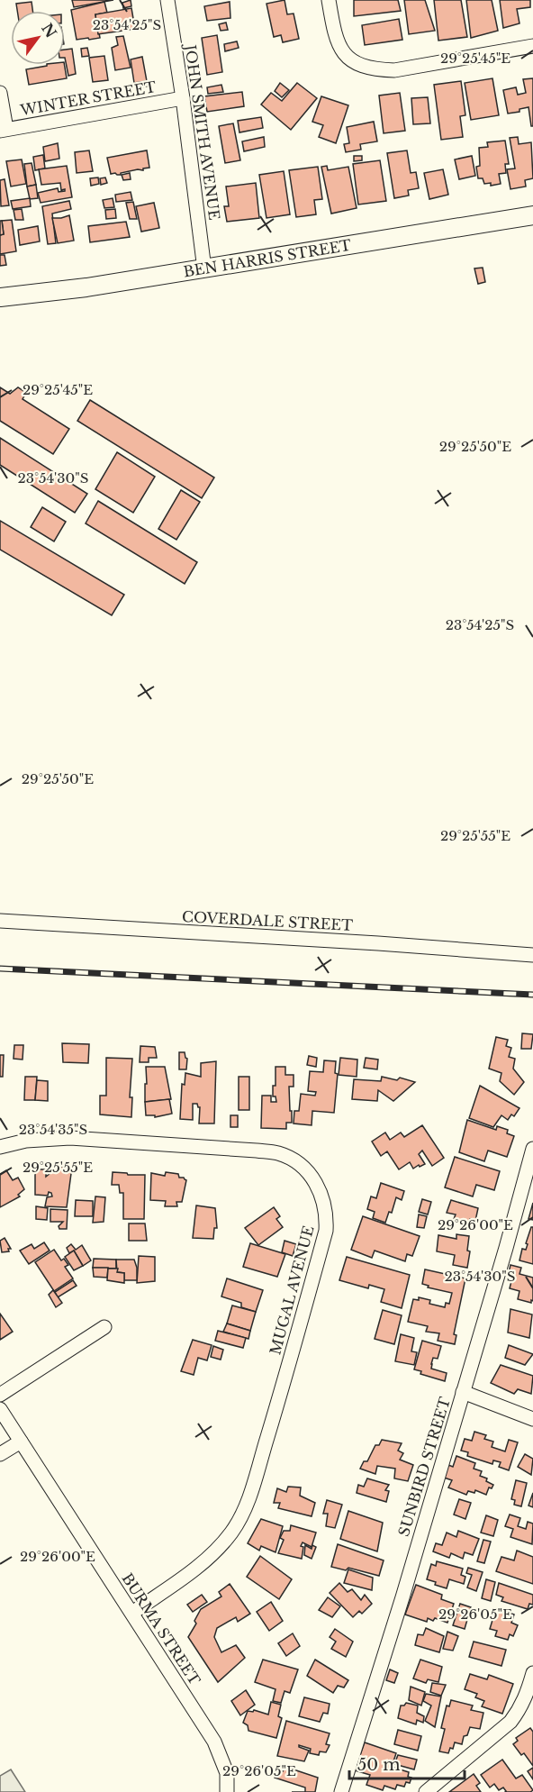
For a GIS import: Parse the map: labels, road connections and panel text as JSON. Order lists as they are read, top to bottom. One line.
{"streets":{"street":["WINTER STREET","JOHN SMITH AVENUE","BEN HARRIS STREET","COVERDALE STREET","MUGAL AVENUE","SUNBIRD STREET","BURMA STREET"]},"crossings":[["WINTER STREET","JOHN SMITH AVENUE"],["JOHN SMITH AVENUE","BEN HARRIS STREET"],["MUGAL AVENUE","BURMA STREET"]],"scale_bar":"50 m","north":"top right","coordinates":["23°54'25\"S","29°25'45\"E","29°25'50\"E","23°54'30\"S","29°25'55\"E","23°54'35\"S","29°26'00\"E","29°26'05\"E"]}
